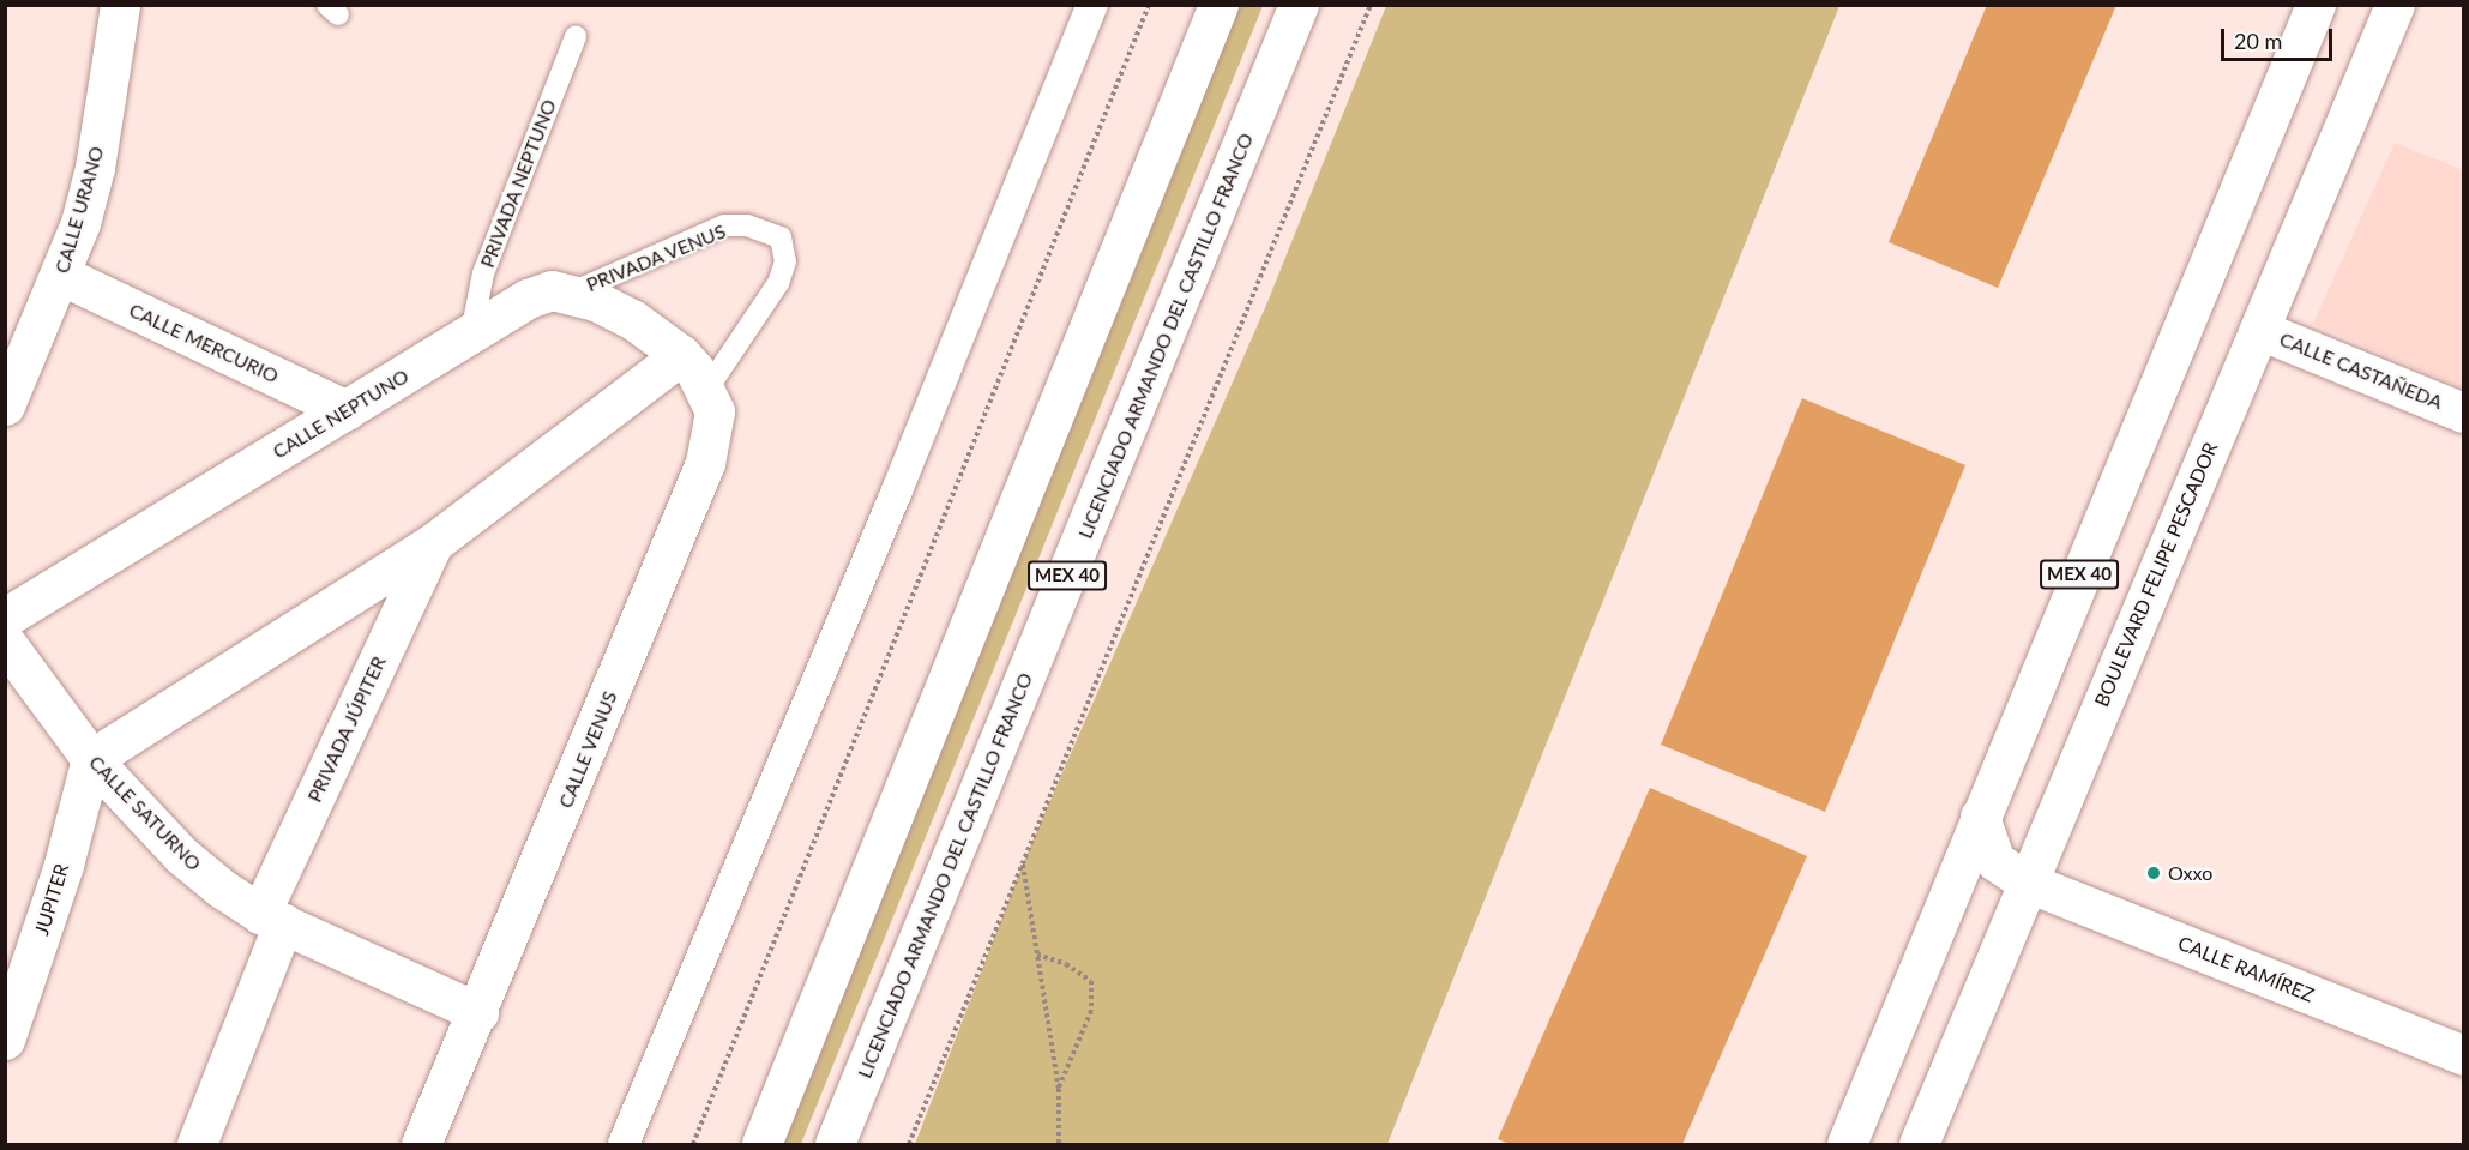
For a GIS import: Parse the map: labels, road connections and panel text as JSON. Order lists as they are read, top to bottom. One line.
{"streets":{"street":["CALLE URANO","LICENCIADO ARMANDO DEL CASTILLO FRANCO","CALLE MERCURIO","CALLE CASTAÑEDA","CALLE NEPTUNO","MEX 40","BOULEVARD FELIPE PESCADOR","PRIVADA JÚPITER","CALLE VENUS","CALLE SATURNO","JUPITER","CALLE RAMÍREZ"],"lane":["PRIVADA NEPTUNO","PRIVADA VENUS"]},"crossings":[["PRIVADA NEPTUNO","CALLE NEPTUNO"],["CALLE URANO","CALLE MERCURIO"],["PRIVADA VENUS","CALLE NEPTUNO"],["PRIVADA VENUS","CALLE VENUS"],["CALLE MERCURIO","CALLE NEPTUNO"],["CALLE CASTAÑEDA","BOULEVARD FELIPE PESCADOR"],["CALLE NEPTUNO","PRIVADA JÚPITER"],["CALLE NEPTUNO","CALLE VENUS"],["MEX 40","CALLE RAMÍREZ"],["BOULEVARD FELIPE PESCADOR","CALLE RAMÍREZ"],["PRIVADA JÚPITER","CALLE VENUS"],["PRIVADA JÚPITER","CALLE SATURNO"],["PRIVADA JÚPITER","JUPITER"],["CALLE VENUS","CALLE SATURNO"],["CALLE SATURNO","JUPITER"]],"places":["Oxxo"],"scale_bar":"20 m"}
